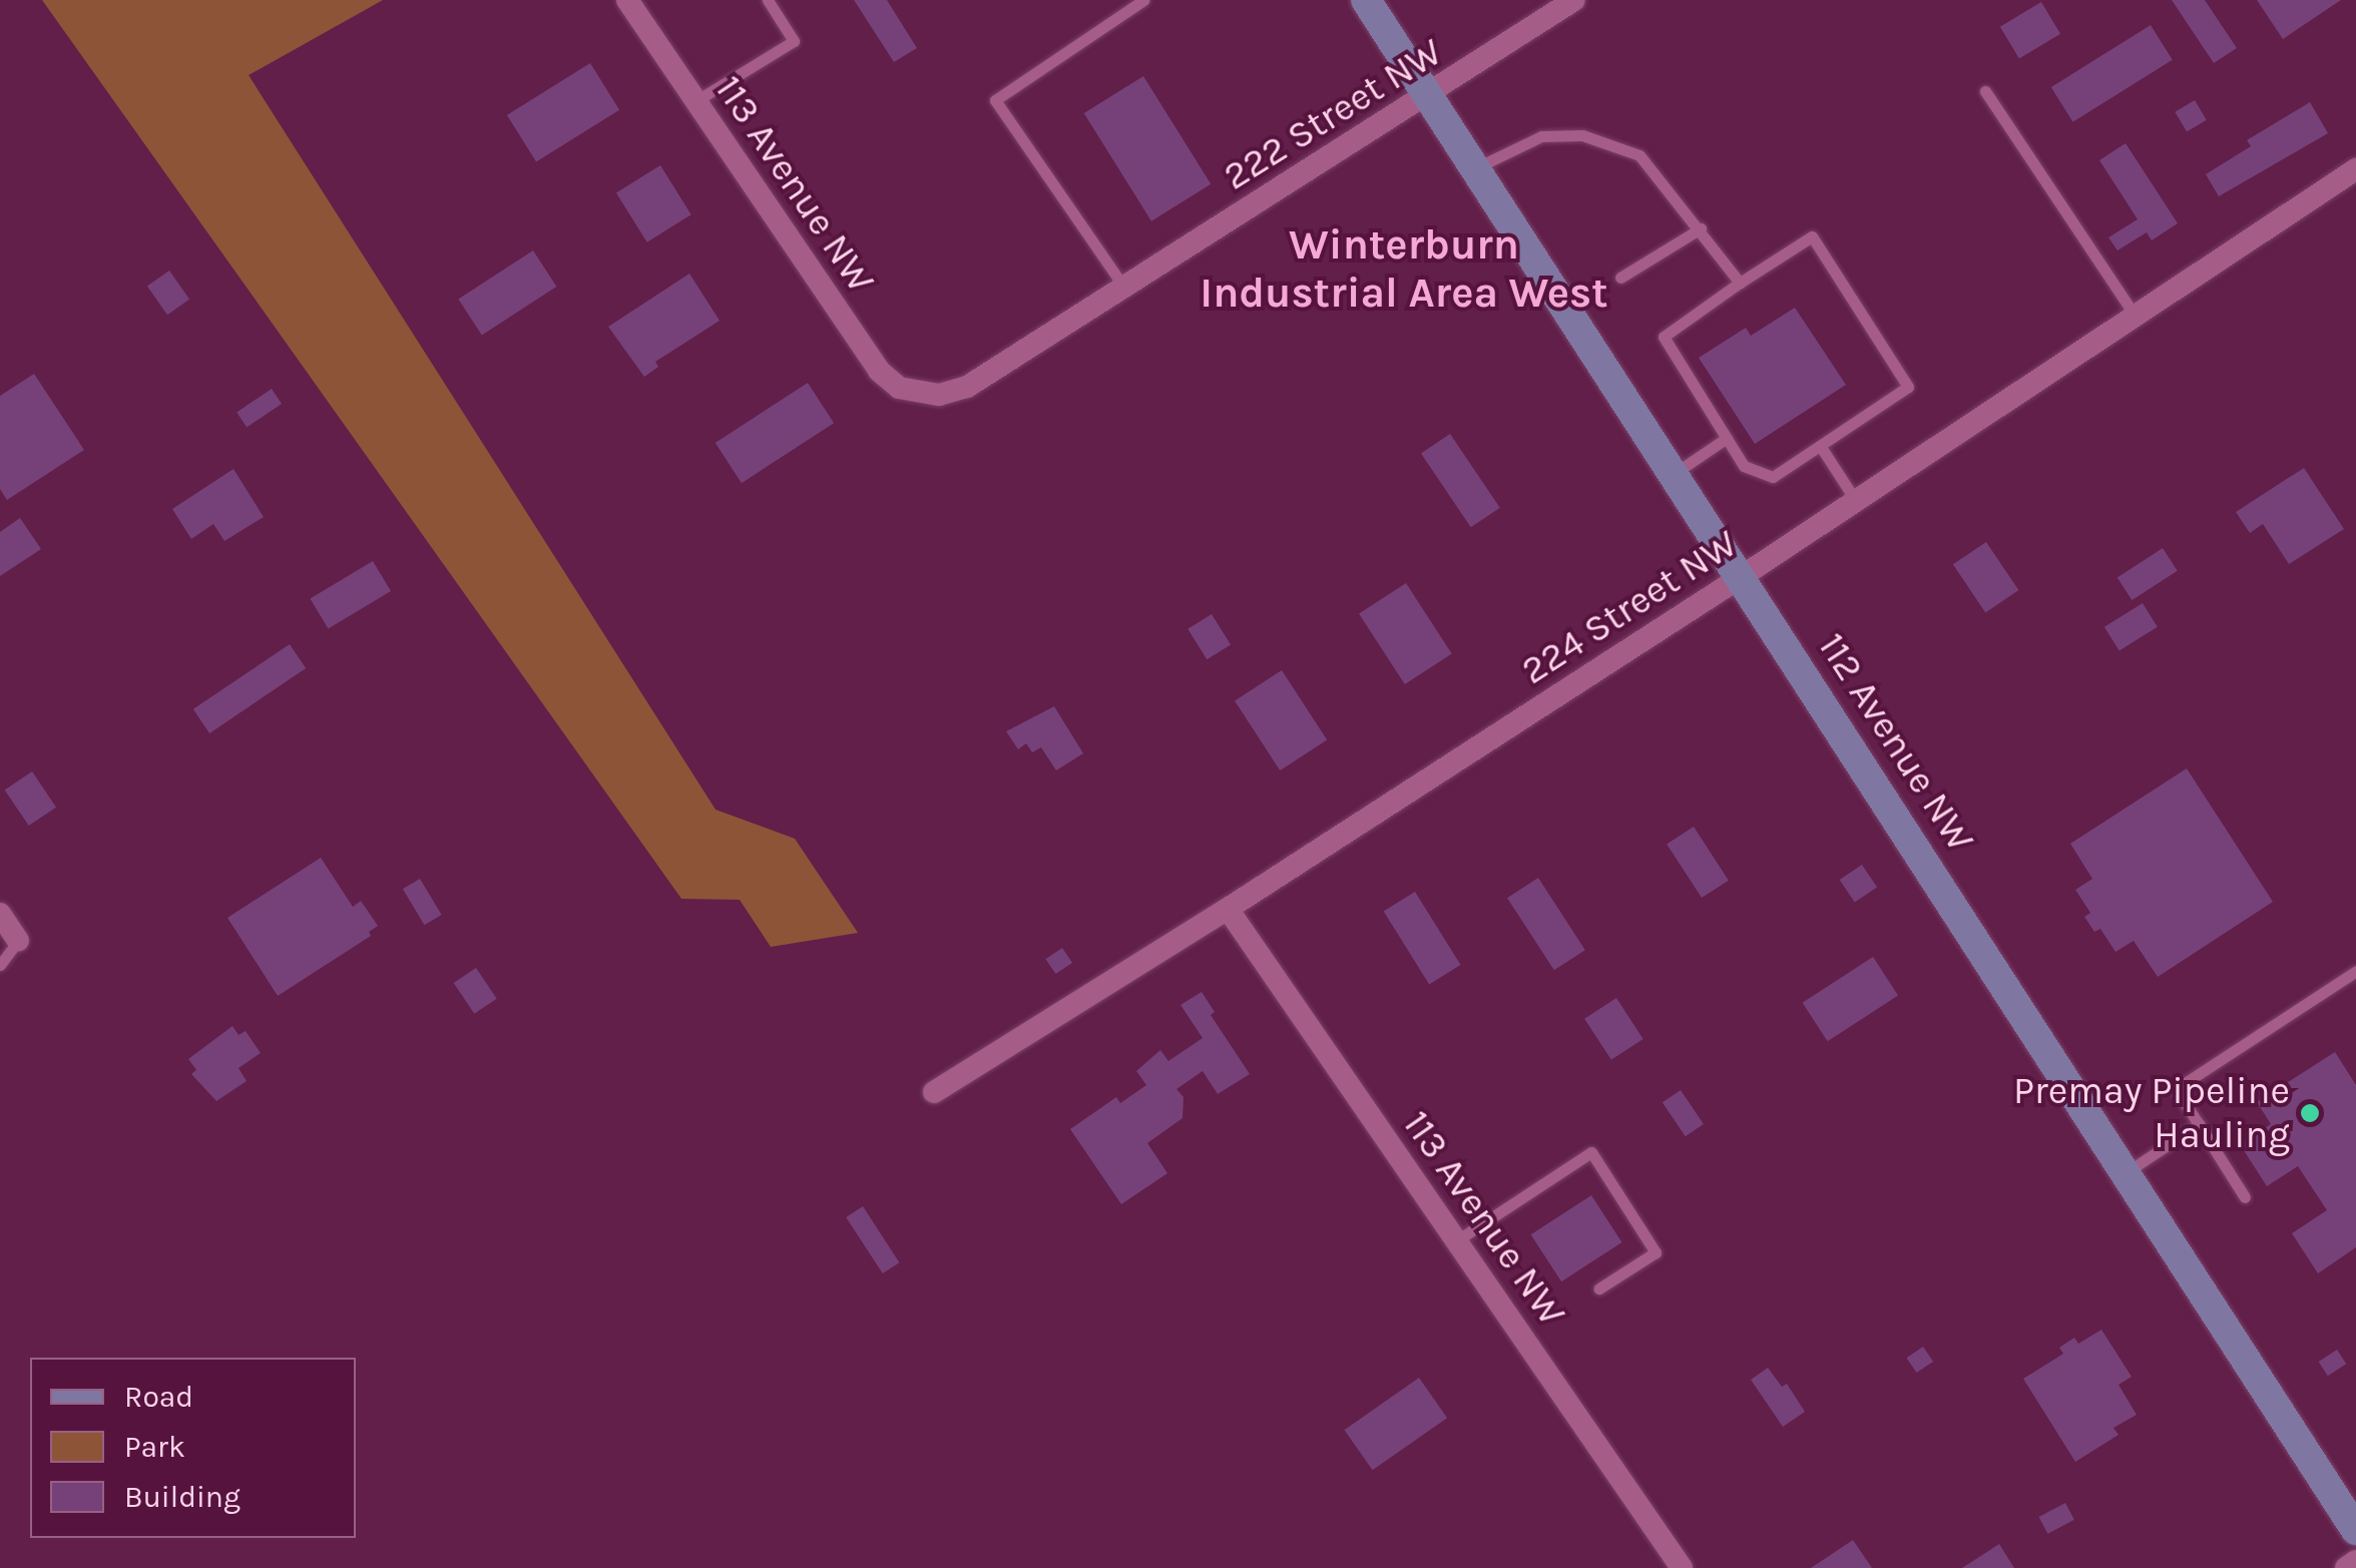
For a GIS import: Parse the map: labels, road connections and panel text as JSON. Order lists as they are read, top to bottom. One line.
{"streets":{"street":["222 Street NW","113 Avenue NW","224 Street NW","112 Avenue NW"]},"crossings":[["222 Street NW","113 Avenue NW"],["222 Street NW","112 Avenue NW"],["113 Avenue NW","224 Street NW"],["224 Street NW","112 Avenue NW"]],"districts":["Winterburn Industrial Area West"],"places":["Premay Pipeline Hauling"],"legend":["Road","Park","Building"]}
